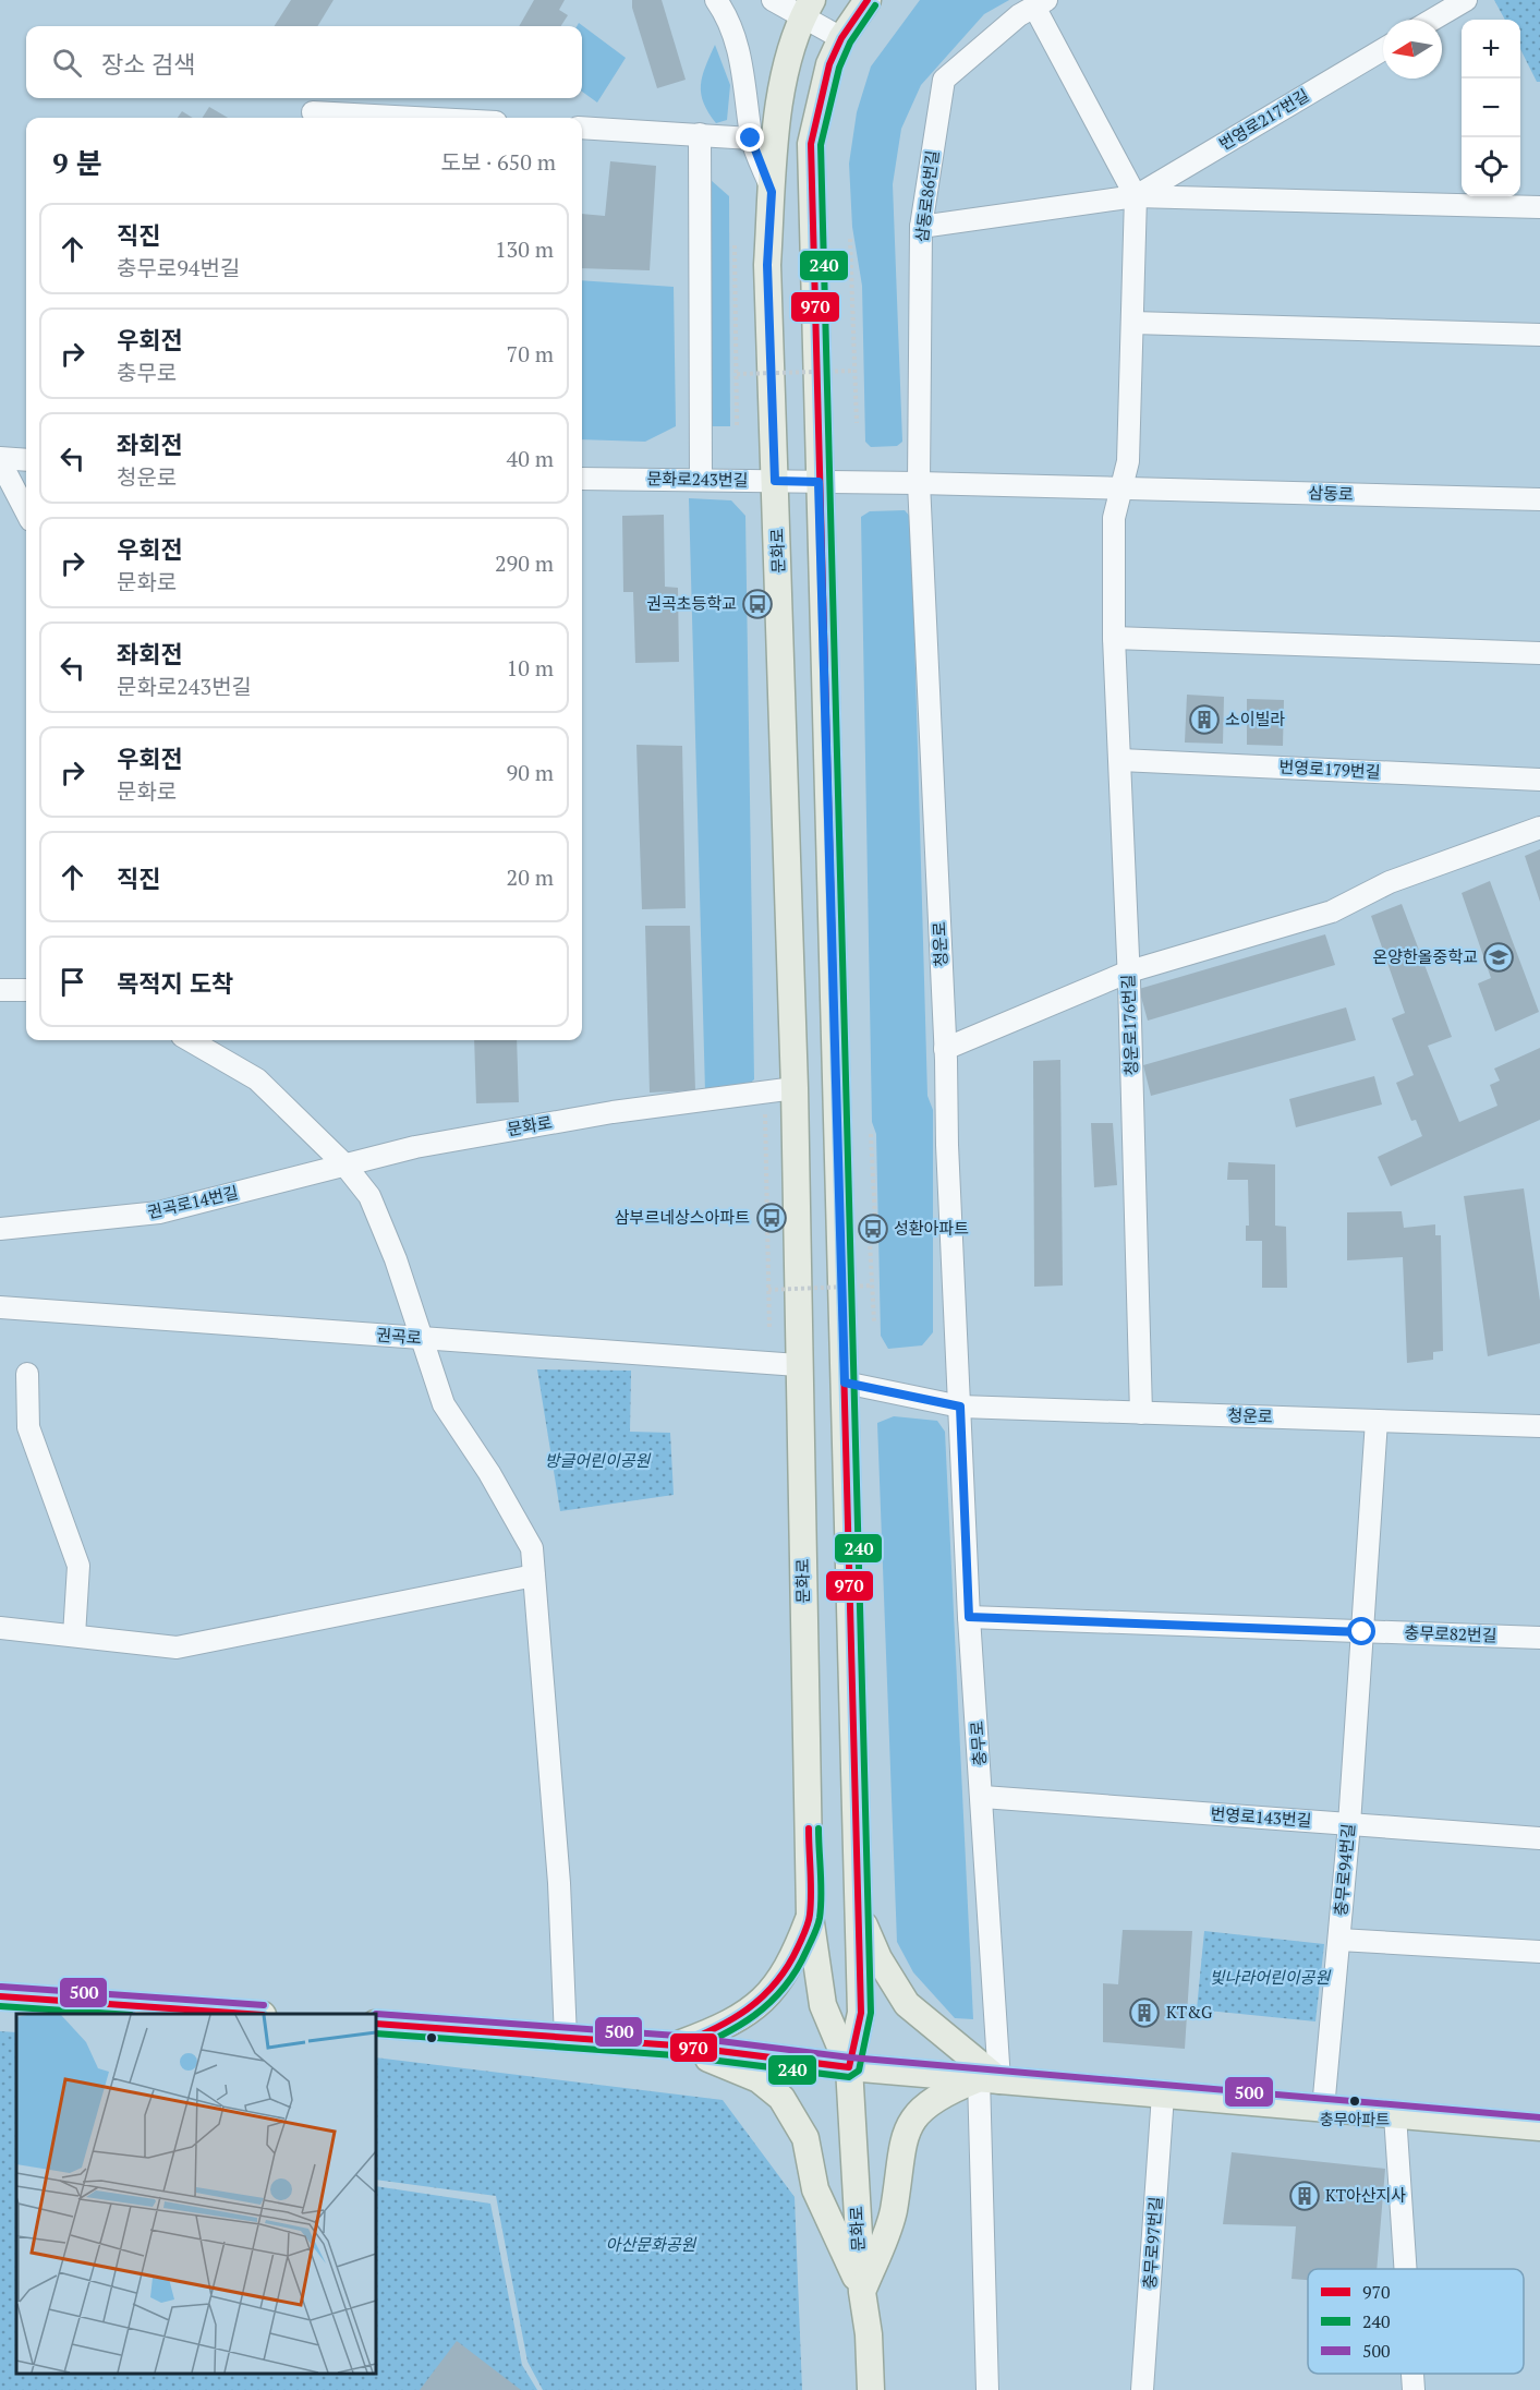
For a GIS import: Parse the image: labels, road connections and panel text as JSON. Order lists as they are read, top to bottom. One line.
{"streets":{"main road":["문화로"],"street":["번영로217번길","삼동로86번길","문화로243번길","삼동로","번영로179번길","청운로","청운로176번길","권곡로14번길","권곡로","충무로82번길","충무로","번영로143번길","충무로94번길","충무로97번길"]},"crossings":[["삼동로86번길","삼동로"],["삼동로86번길","청운로"],["문화로243번길","삼동로"],["문화로243번길","문화로"],["삼동로","문화로"],["삼동로","청운로"],["삼동로","청운로176번길"],["문화로","청운로"],["문화로","권곡로14번길"],["문화로","권곡로"],["번영로179번길","청운로176번길"],["청운로","청운로176번길"],["청운로","충무로"],["청운로","충무로94번길"],["충무로82번길","충무로94번길"],["충무로","번영로143번길"],["번영로143번길","충무로94번길"]],"parks":["방글어린이공원","빛나라어린이공원","아산문화공원"],"places":{"bus stop":["권곡초등학교","삼부르네상스아파트","성환아파트"],"building":["소이빌라","KT&G","KT아산지사"],"school or university":["온양한올중학교"],"other":["충무아파트"]},"lines":["transit line 970","transit line 240","transit line 500"],"legend":["970","240","500"],"north":"left","page":{"map_buttons":["+","−"],"search":"장소 검색","heading":["9 분","도보 · 650 m"],"list":[["직진","충무로94번길","130 m"],["우회전","충무로","70 m"],["좌회전","청운로","40 m"],["우회전","문화로","290 m"],["좌회전","문화로243번길","10 m"],["우회전","문화로","90 m"],["직진","20 m"],"목적지 도착"]}}
